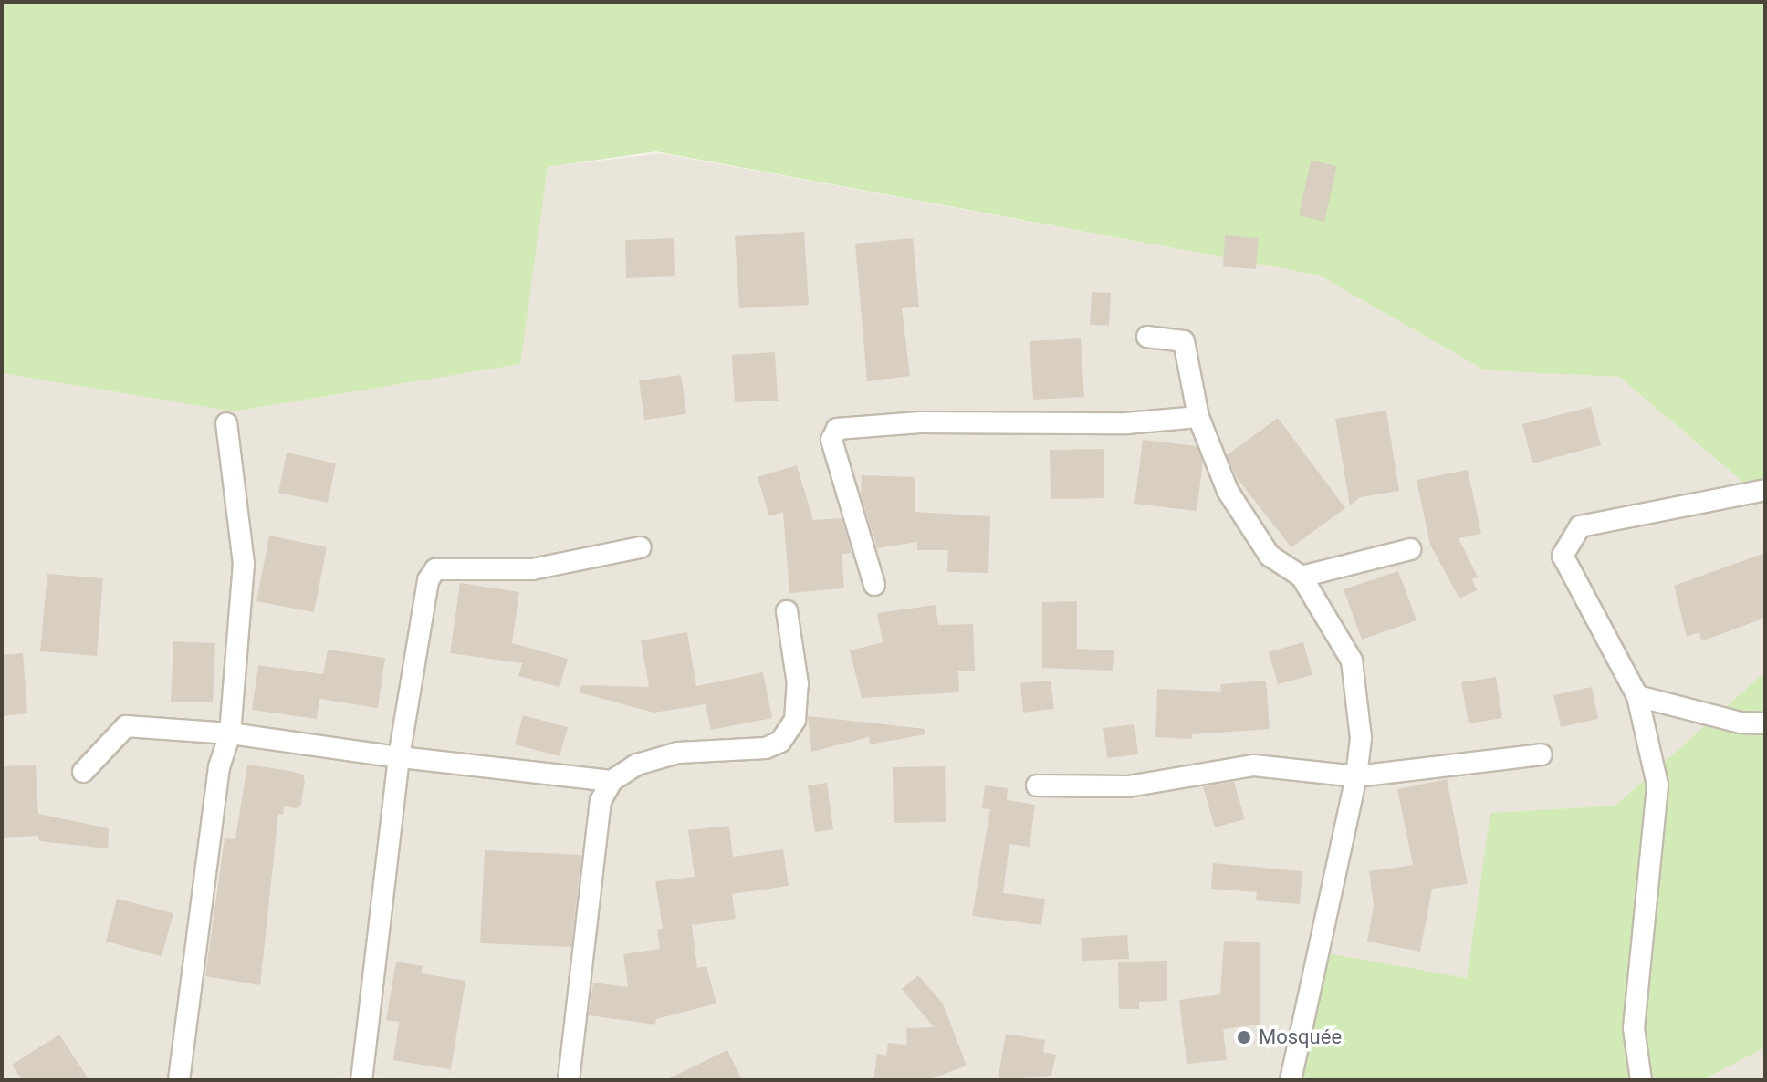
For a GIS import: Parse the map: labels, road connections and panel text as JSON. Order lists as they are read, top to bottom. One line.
{"places":["Mosquée"]}
